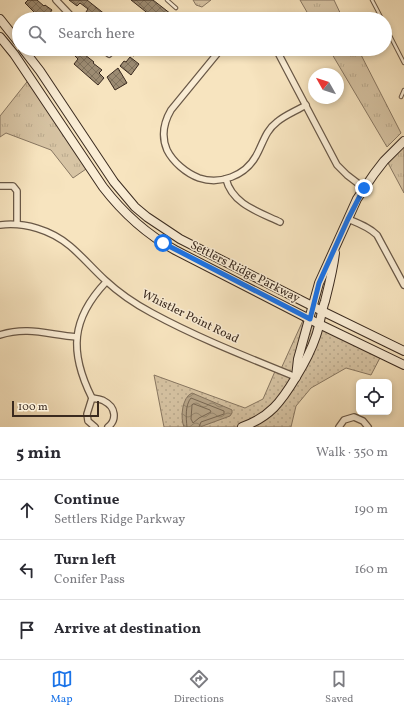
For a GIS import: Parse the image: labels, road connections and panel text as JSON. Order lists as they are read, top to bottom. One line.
{"streets":{"street":["Settlers Ridge Parkway","Whistler Point Road"]},"scale_bar":"100 m","north":"top left","page":{"search":"Search here","scale":"100 m","heading":["5 min","Walk · 350 m"],"list":[["Continue","Settlers Ridge Parkway","190 m"],["Turn left","Conifer Pass","160 m"],"Arrive at destination"],"nav":["Map","Directions","Saved"]}}
